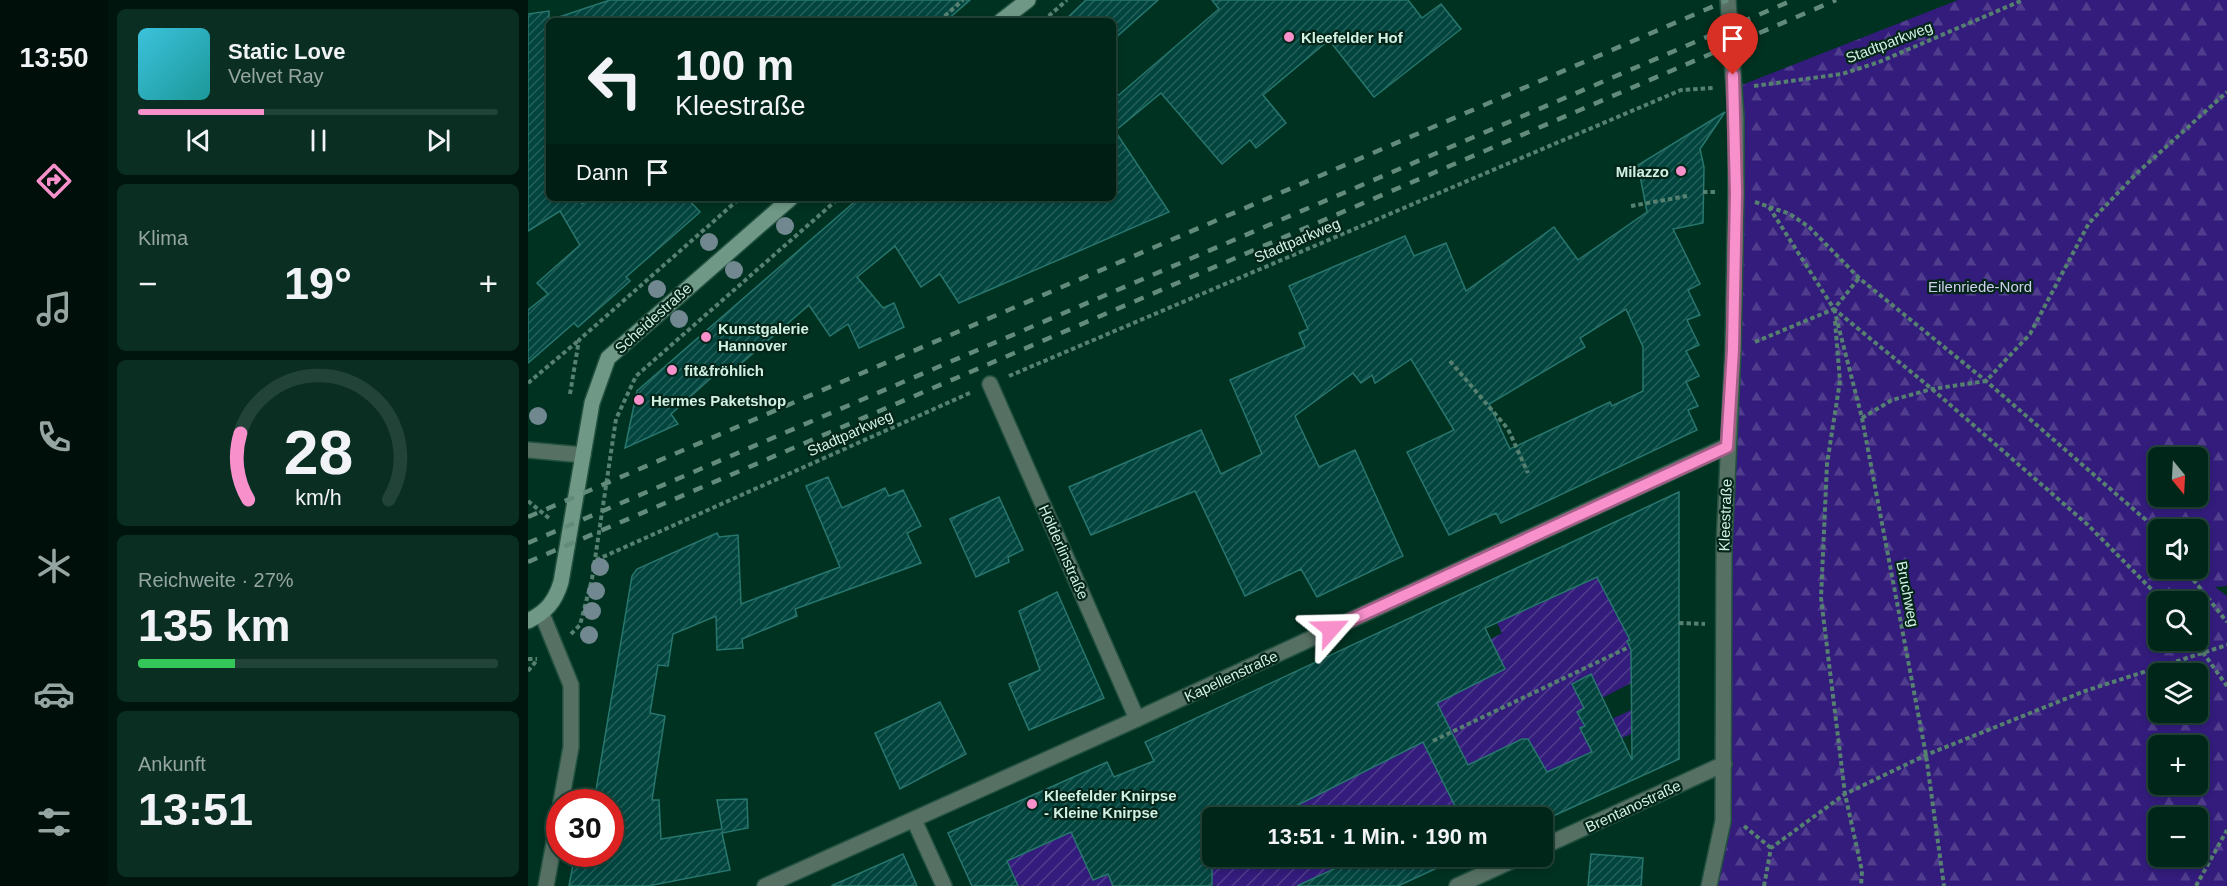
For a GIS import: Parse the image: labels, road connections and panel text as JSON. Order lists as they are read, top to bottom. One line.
{"streets":{"street":["Scheidestraße","Kleestraße","Hölderlinstraße","Kapellenstraße","Brentanostraße"],"path":["Stadtparkweg","Bruchweg"]},"crossings":[["Stadtparkweg","Kleestraße"],["Stadtparkweg","Hölderlinstraße"],["Kleestraße","Kapellenstraße"],["Kleestraße","Brentanostraße"],["Hölderlinstraße","Kapellenstraße"]],"parks":["Eilenriede-Nord"],"places":["Kleefelder Hof","Milazzo","Kunstgalerie Hannover","fit&fröhlich","Hermes Paketshop","Kleefelder Knirpse - Kleine Knirpse"],"north":"bottom","page":{"tabs":"13:50","turn":["100 m","Kleestraße"],"song":["Static Love","Velvet Ray"],"then":"Dann","tile":["Klima",["Reichweite · 27%","135 km"],["Ankunft","13:51"]],"heat":["−","19°","+"],"map_buttons":["+","−"],"limit":"30","trip":"13:51 · 1 Min. · 190 m","gauge":["28","km/h"]}}
